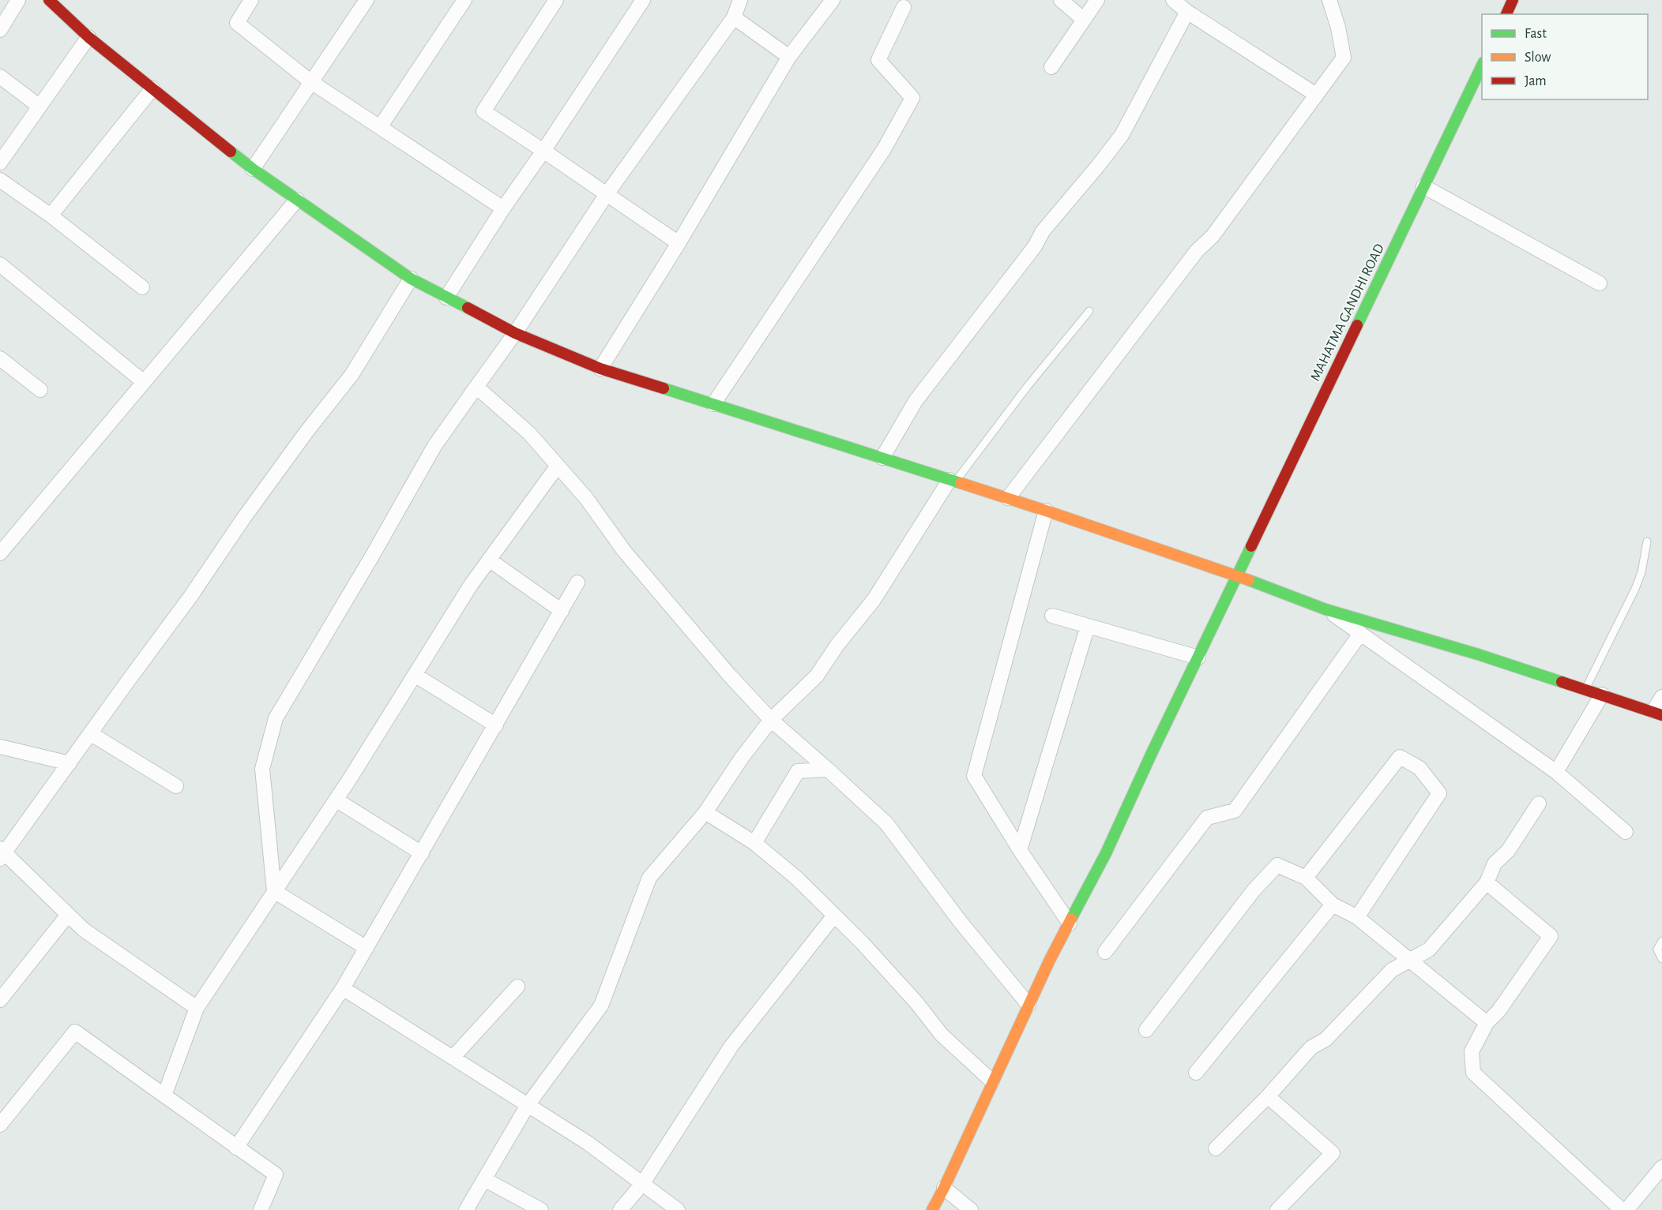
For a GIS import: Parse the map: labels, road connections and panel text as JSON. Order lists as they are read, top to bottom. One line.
{"streets":{"street":["MAHATMA GANDHI ROAD"]},"legend":["Fast","Slow","Jam"]}
